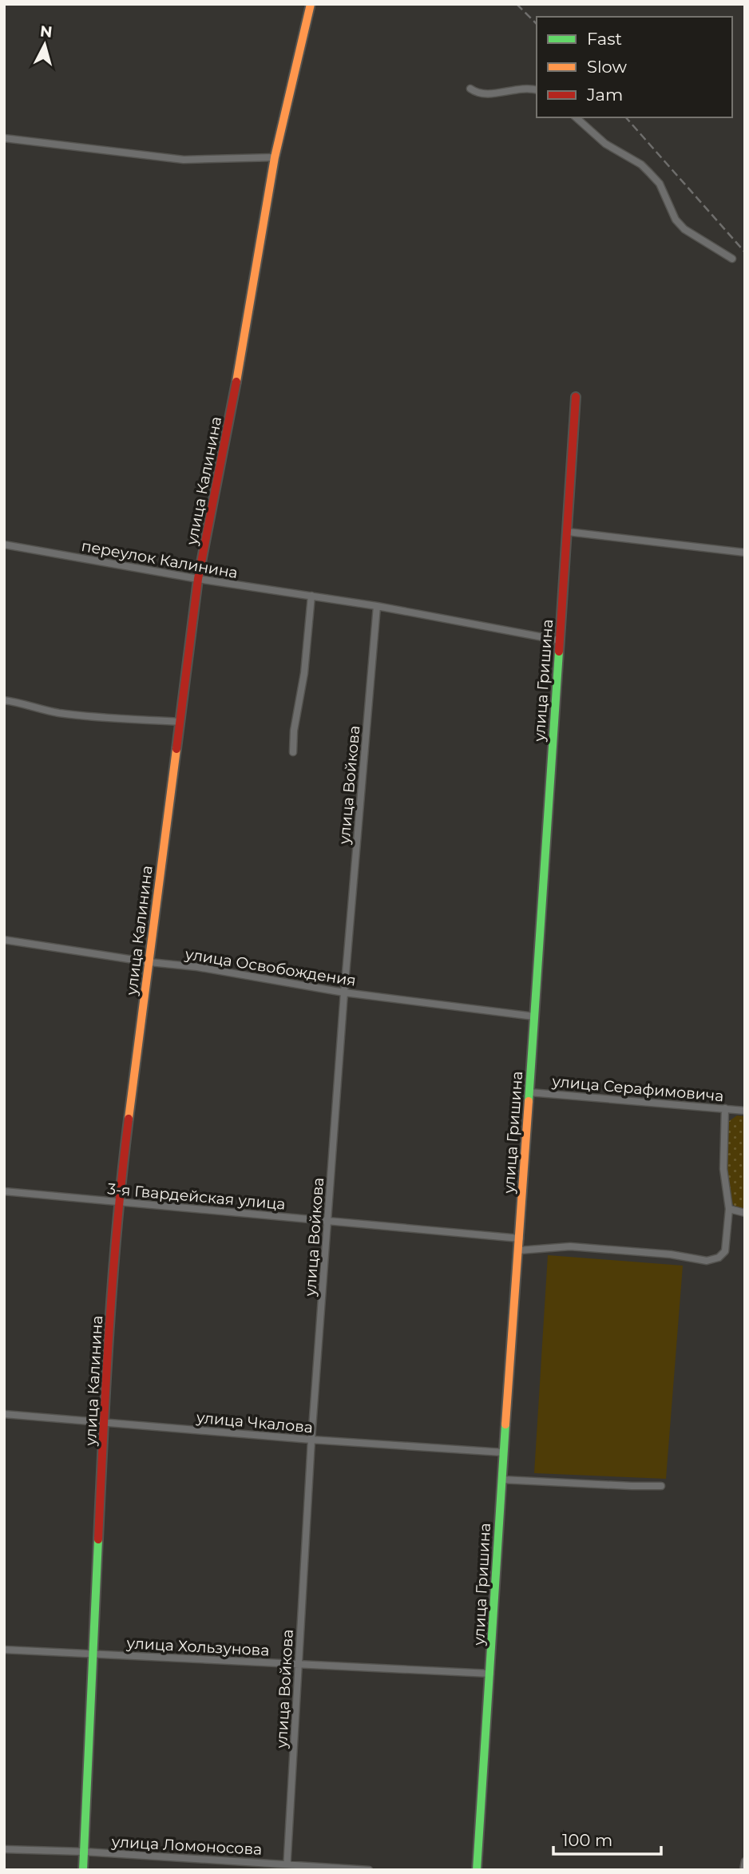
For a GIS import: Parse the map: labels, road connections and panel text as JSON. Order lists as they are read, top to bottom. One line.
{"streets":{"street":["улица Калинина","переулок Калинина","улица Гришина","улица Войкова","улица Освобождения","улица Серафимовича","3-я Гвардейская улица","улица Чкалова","улица Хользунова","улица Ломоносова"]},"crossings":[["улица Калинина","переулок Калинина"],["улица Калинина","улица Освобождения"],["улица Калинина","3-я Гвардейская улица"],["улица Калинина","улица Чкалова"],["улица Калинина","улица Хользунова"],["улица Калинина","улица Ломоносова"],["переулок Калинина","улица Гришина"],["переулок Калинина","улица Войкова"],["улица Гришина","улица Освобождения"],["улица Гришина","улица Серафимовича"],["улица Гришина","3-я Гвардейская улица"],["улица Гришина","улица Чкалова"],["улица Гришина","улица Хользунова"],["улица Войкова","улица Освобождения"],["улица Войкова","3-я Гвардейская улица"],["улица Войкова","улица Чкалова"],["улица Войкова","улица Хользунова"],["улица Войкова","улица Ломоносова"]],"legend":["Fast","Slow","Jam"],"scale_bar":"100 m","north":"top"}
